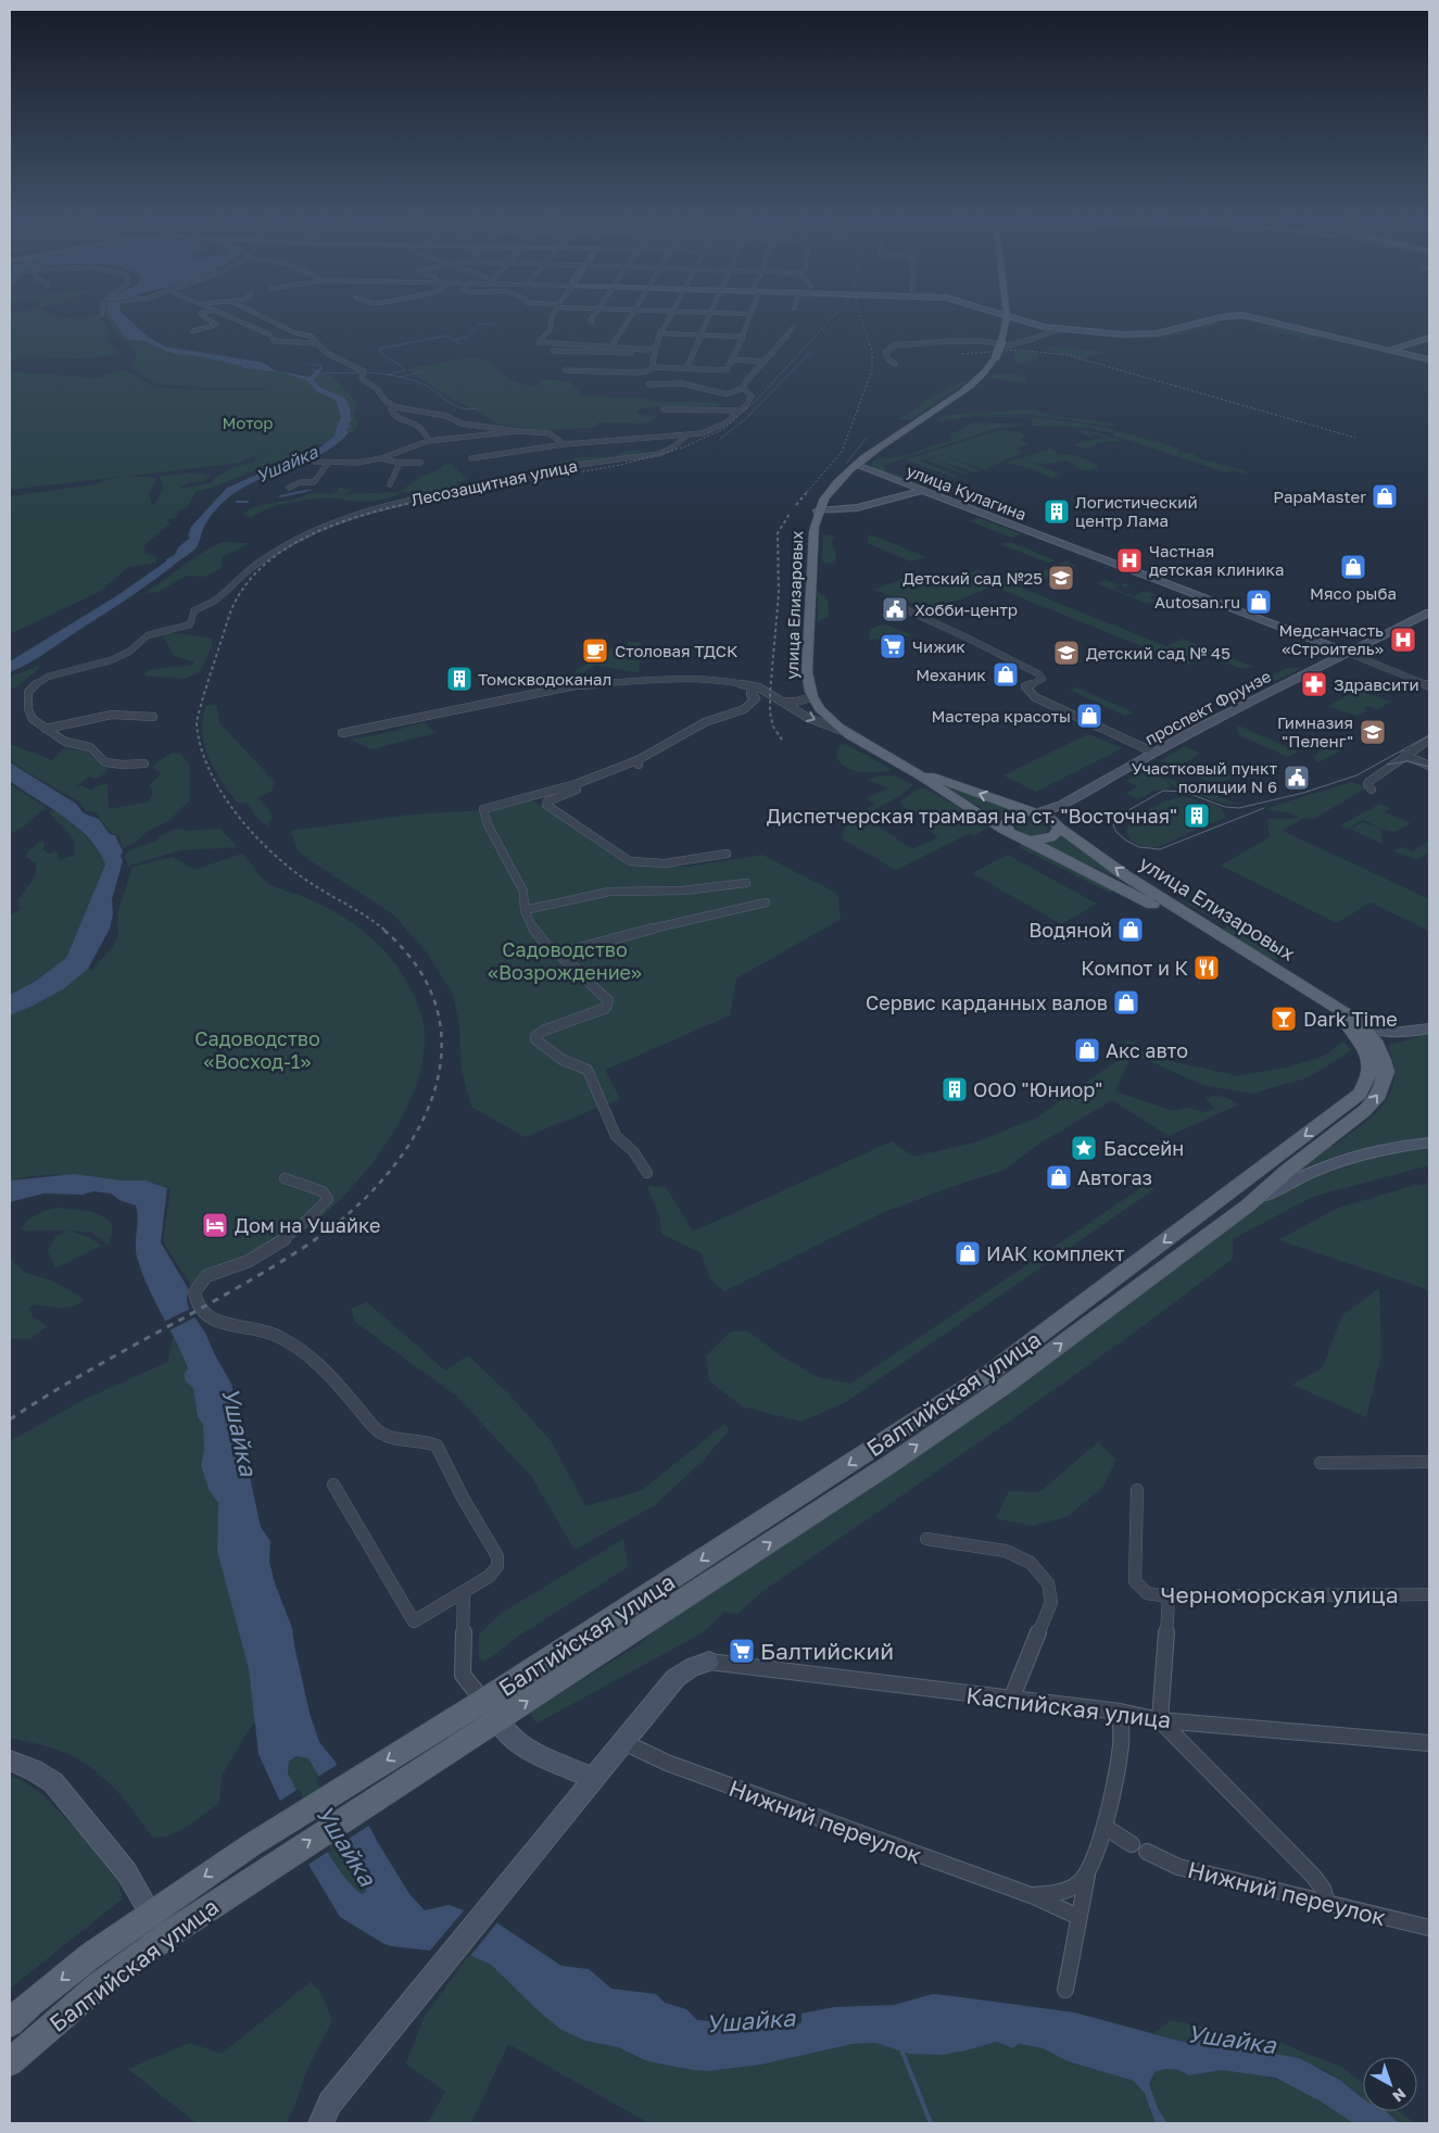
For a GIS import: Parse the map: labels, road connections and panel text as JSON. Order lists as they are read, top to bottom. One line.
{"streets":{"main road":["улица Елизаровых","Балтийская улица"],"street":["Лесозащитная улица","улица Кулагина","проспект Фрунзе","Черноморская улица","Каспийская улица","Нижний переулок"]},"crossings":[["улица Кулагина","улица Елизаровых"],["улица Кулагина","проспект Фрунзе"],["улица Елизаровых","проспект Фрунзе"],["улица Елизаровых","Балтийская улица"]],"water":["Ушайка"],"parks":["Мотор","Садоводство «Возрождение»","Садоводство «Восход-1»"],"places":{"shop":["PapaMaster","Мясо рыба","Autosan.ru","Механик","Мастера красоты","Водяной","Сервис карданных валов","Акс авто","Автогаз","ИАК комплект"],"building":["Логистический центр Лама","Томскводоканал","Диспетчерская трамвая на ст. \"Восточная\"","ООО \"Юниор\""],"hospital":["Частная детская клиника","Медсанчасть «Строитель»"],"school or university":["Детский сад №25","Детский сад № 45","Гимназия \"Пеленг\""],"public building":["Хобби-центр","Участковый пункт полиции N 6"],"supermarket":["Чижик","Балтийский"],"cafe":["Столовая ТДСК"],"pharmacy":["Здравсити"],"restaurant":["Компот и К"],"bar":["Dark Time"],"place":["Бассейн"],"hotel":["Дом на Ушайке"]},"north":"bottom right"}
